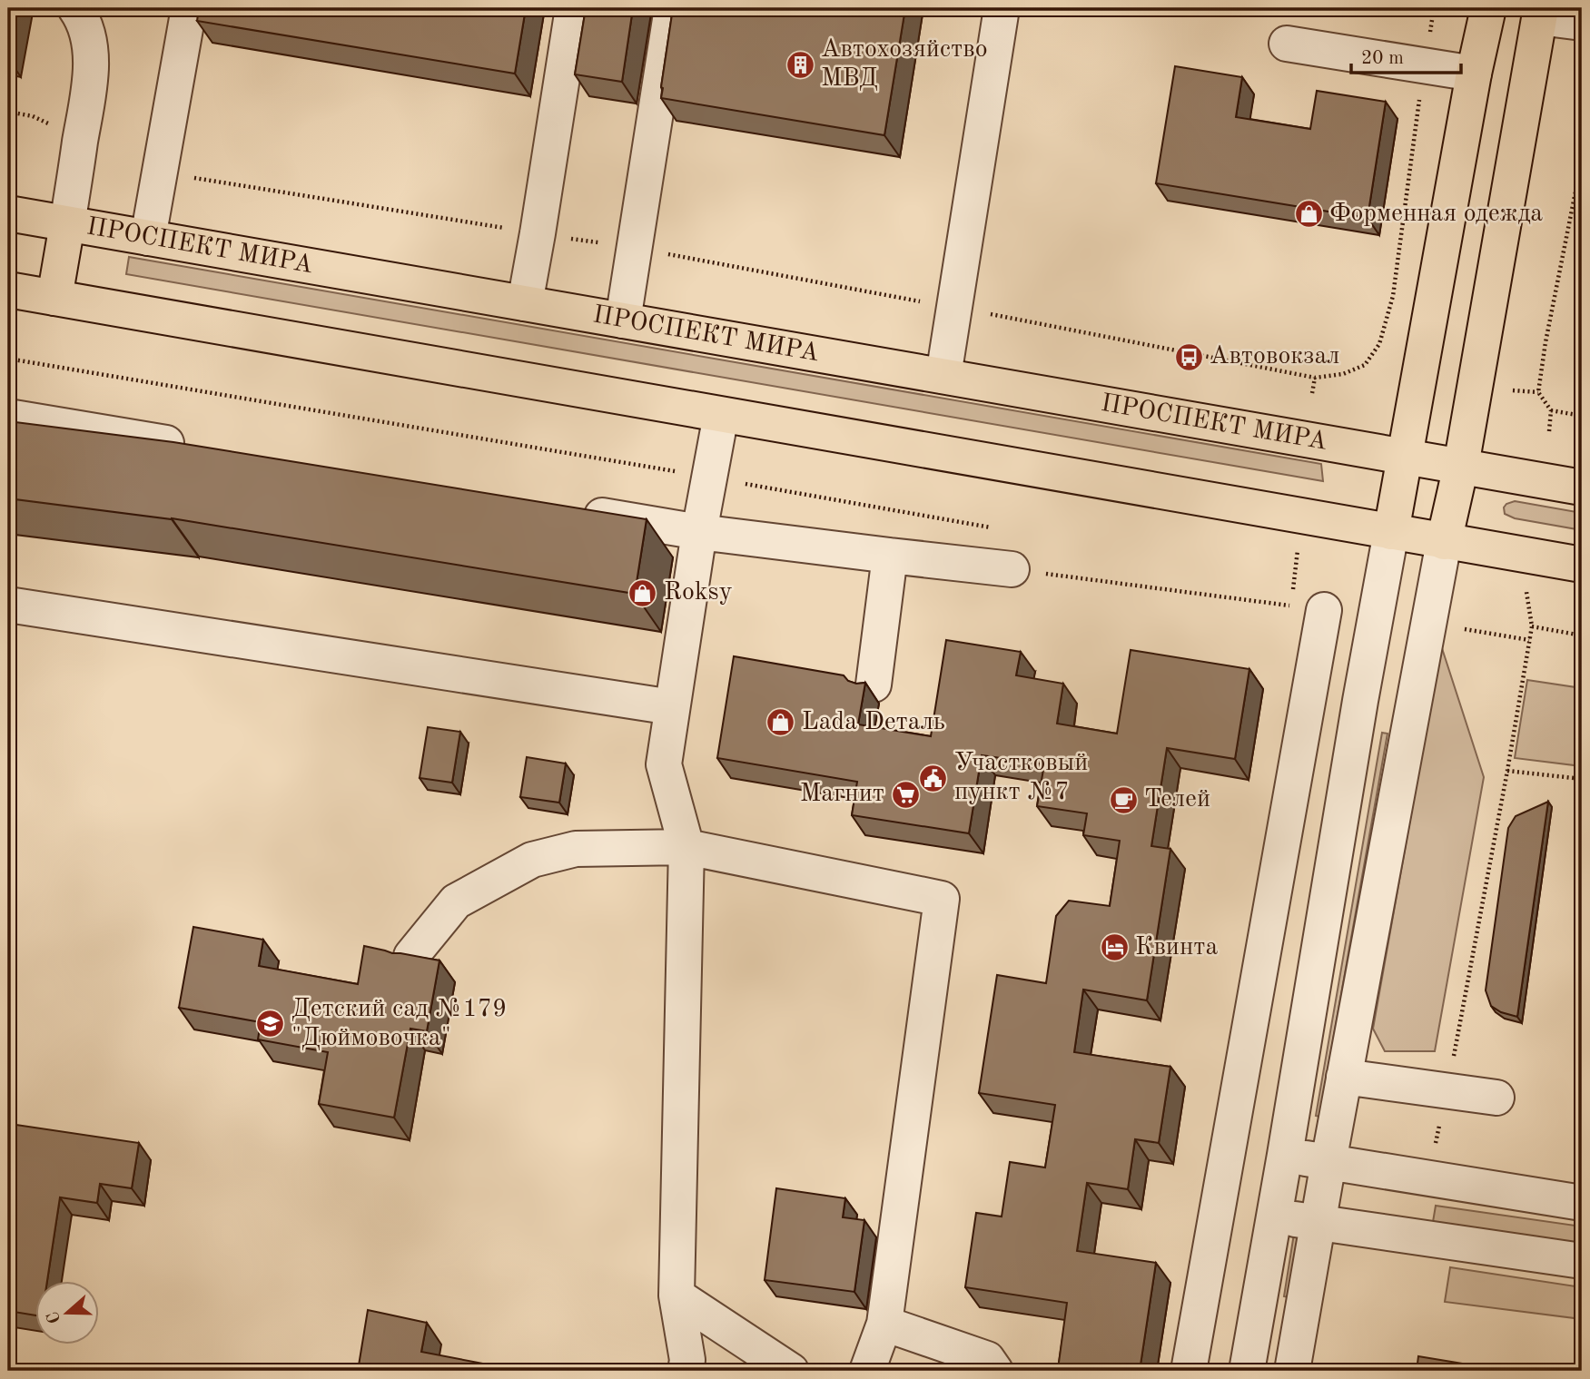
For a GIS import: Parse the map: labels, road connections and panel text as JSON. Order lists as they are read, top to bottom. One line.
{"streets":{"main road":["ПРОСПЕКТ МИРА"]},"places":{"building":["Автохозяйство МВД"],"shop":["Форменная одежда","Roksy","Lada Dеталь"],"bus stop":["Автовокзал"],"public building":["Участковый пункт №7"],"supermarket":["Магнит"],"cafe":["Телей"],"hotel":["Квинта"],"school or university":["Детский сад №179 \"Дюймовочка\""]},"scale_bar":"20 m","north":"left"}
